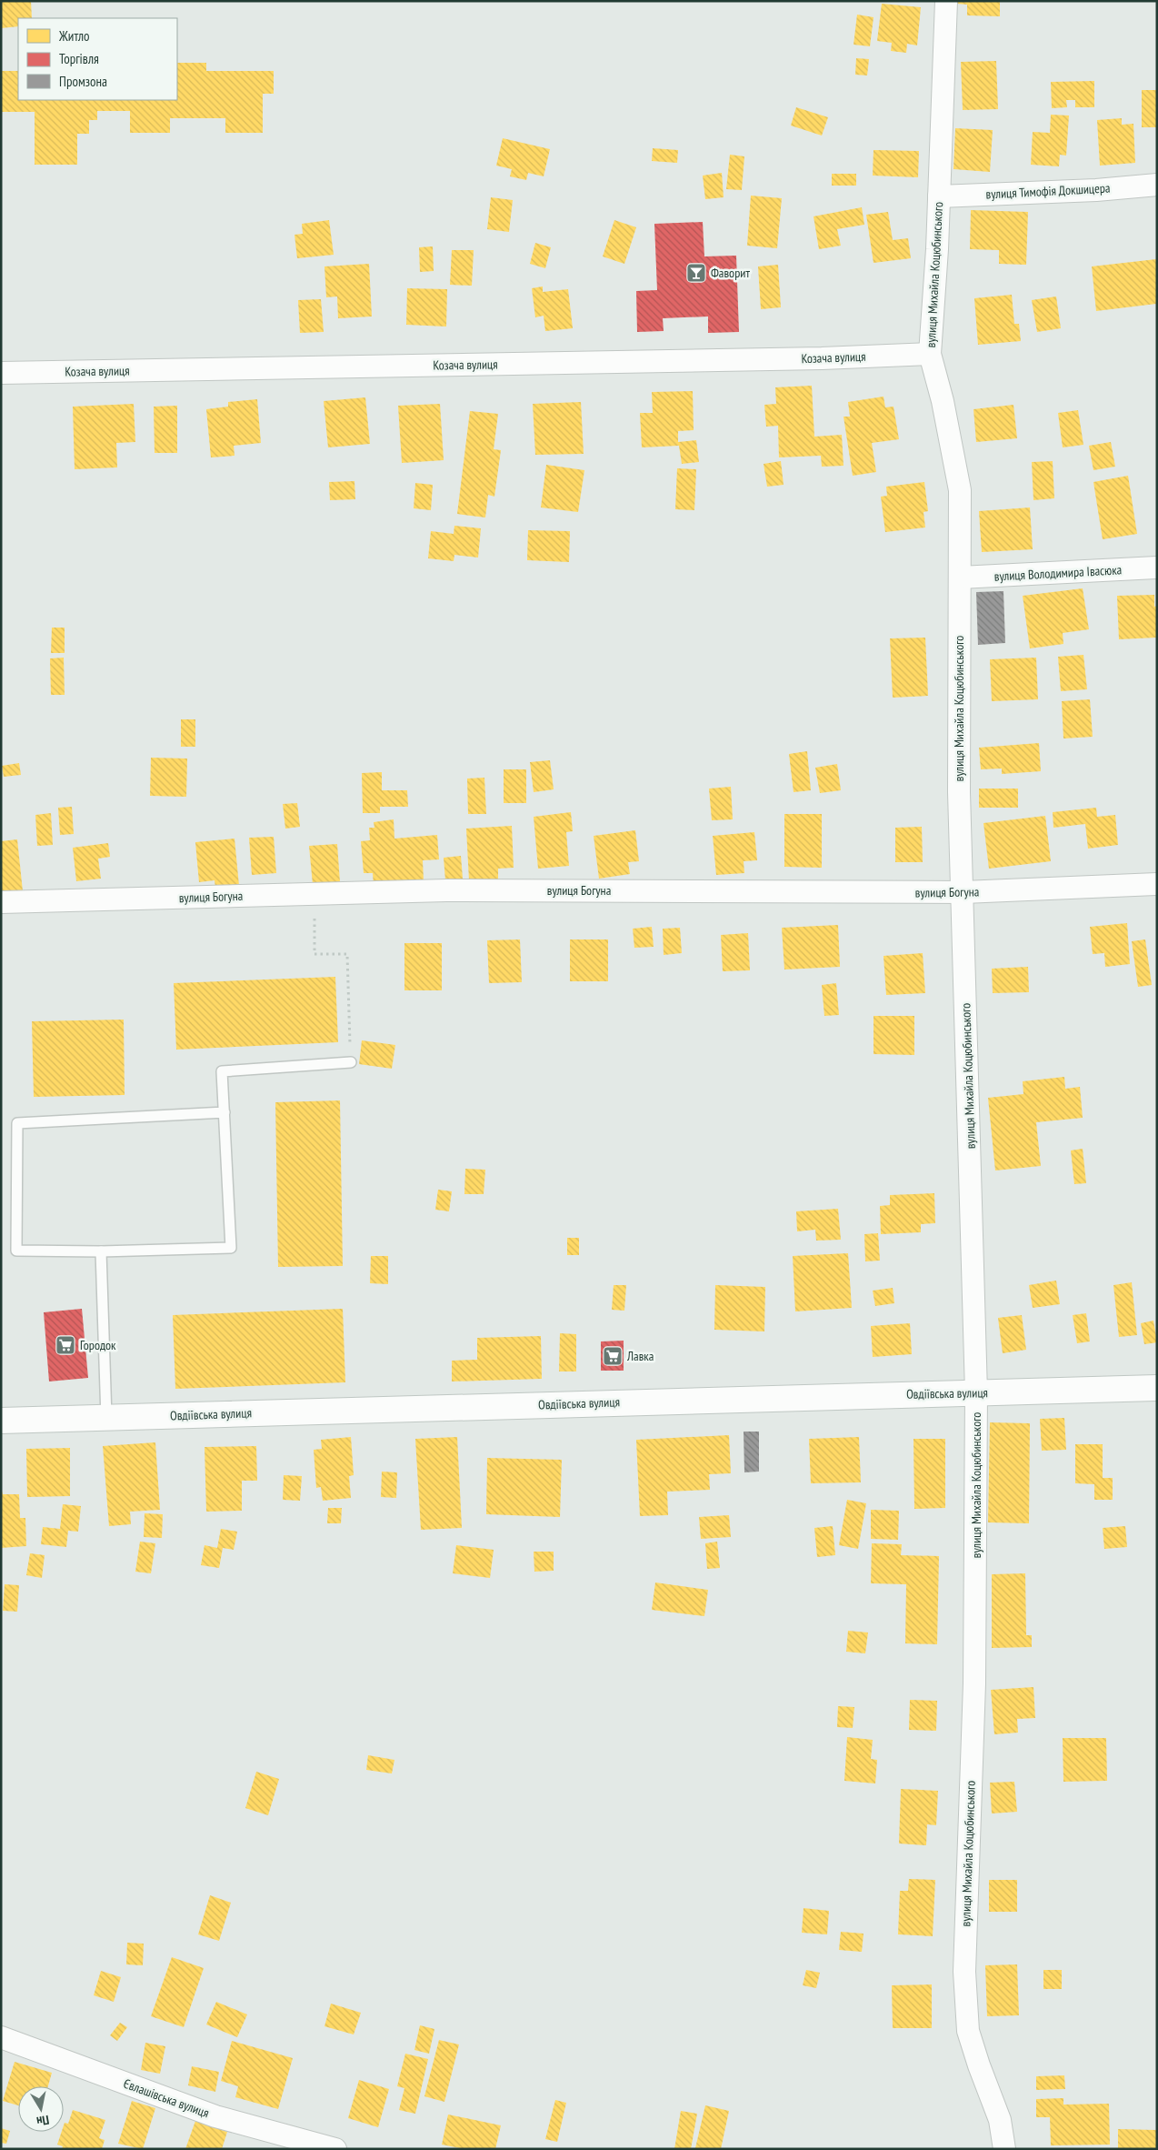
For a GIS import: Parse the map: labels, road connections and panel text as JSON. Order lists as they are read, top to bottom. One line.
{"streets":{"main road":["Овдіївська вулиця"],"street":["вулиця Тимофія Докшицера","вулиця Михайла Коцюбинського","Козача вулиця","вулиця Володимира Івасюка","вулиця Богуна","Євлашівська вулиця"]},"crossings":[["вулиця Тимофія Докшицера","вулиця Михайла Коцюбинського"],["вулиця Михайла Коцюбинського","Козача вулиця"],["вулиця Михайла Коцюбинського","вулиця Володимира Івасюка"],["вулиця Михайла Коцюбинського","вулиця Богуна"],["вулиця Михайла Коцюбинського","Овдіївська вулиця"]],"places":{"bar":["Фаворит"],"supermarket":["Городок","Лавка"]},"legend":["Житло","Торгівля","Промзона"],"north":"bottom"}
